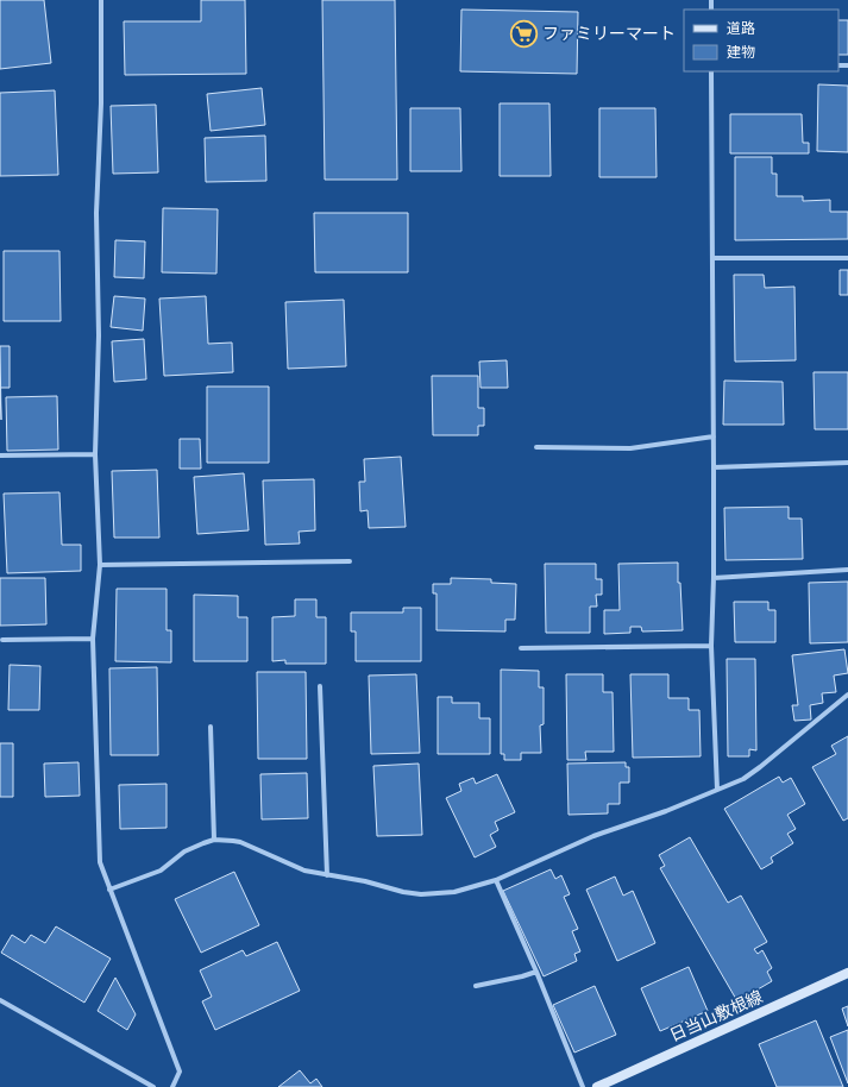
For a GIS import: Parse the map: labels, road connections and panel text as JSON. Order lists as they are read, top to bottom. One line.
{"streets":{"main road":["日当山敷根線"]},"places":{"supermarket":["ファミリーマート"]},"legend":["道路","建物"]}
